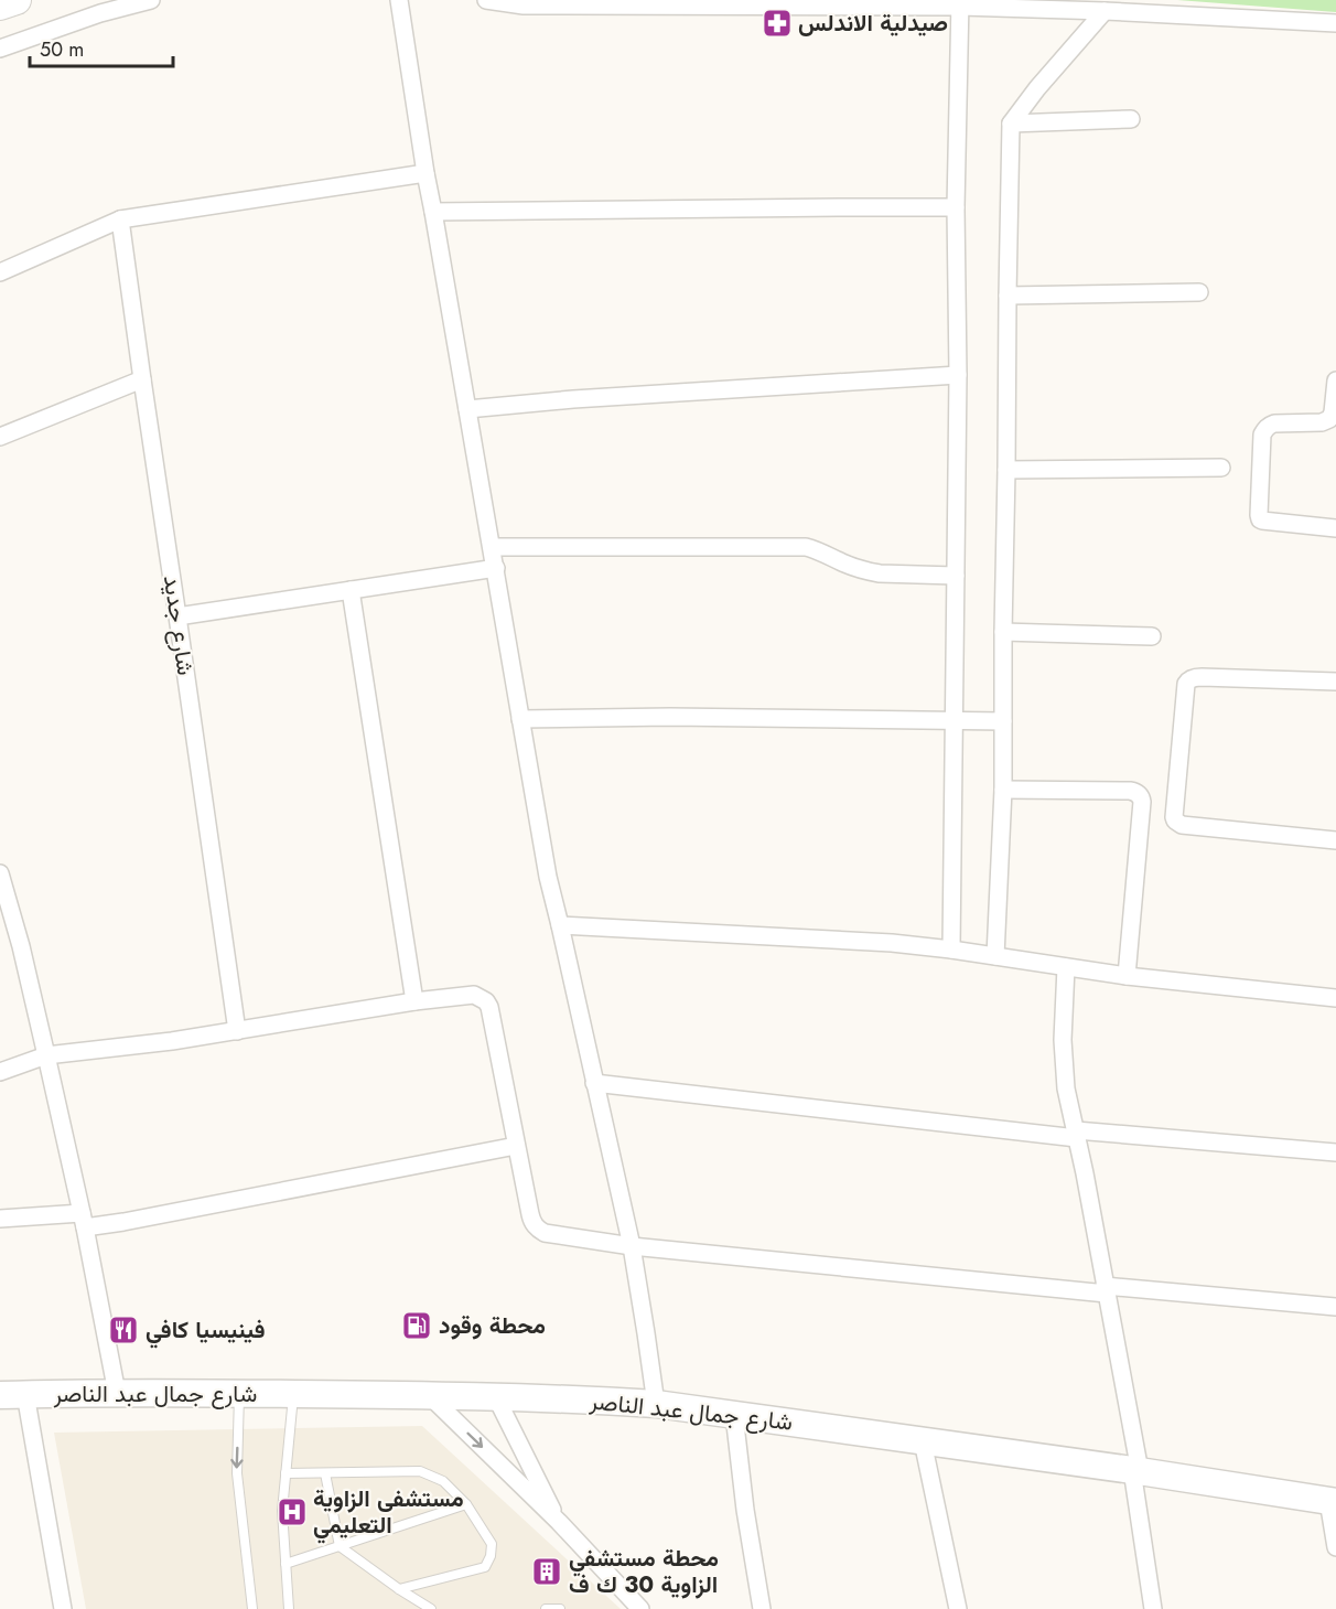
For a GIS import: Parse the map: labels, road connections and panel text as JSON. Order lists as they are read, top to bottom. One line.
{"streets":{"main road":["شارع جمال عبد الناصر"],"street":["شارع جديد"]},"places":{"pharmacy":["صيدلية الاندلس"],"fuel station":["محطة وقود"],"restaurant":["فينيسيا كافي"],"hospital":["مستشفى الزاوية التعليمي"],"building":["محطة مستشفي الزاوية 30 ك ف"]},"scale_bar":"50 m"}
